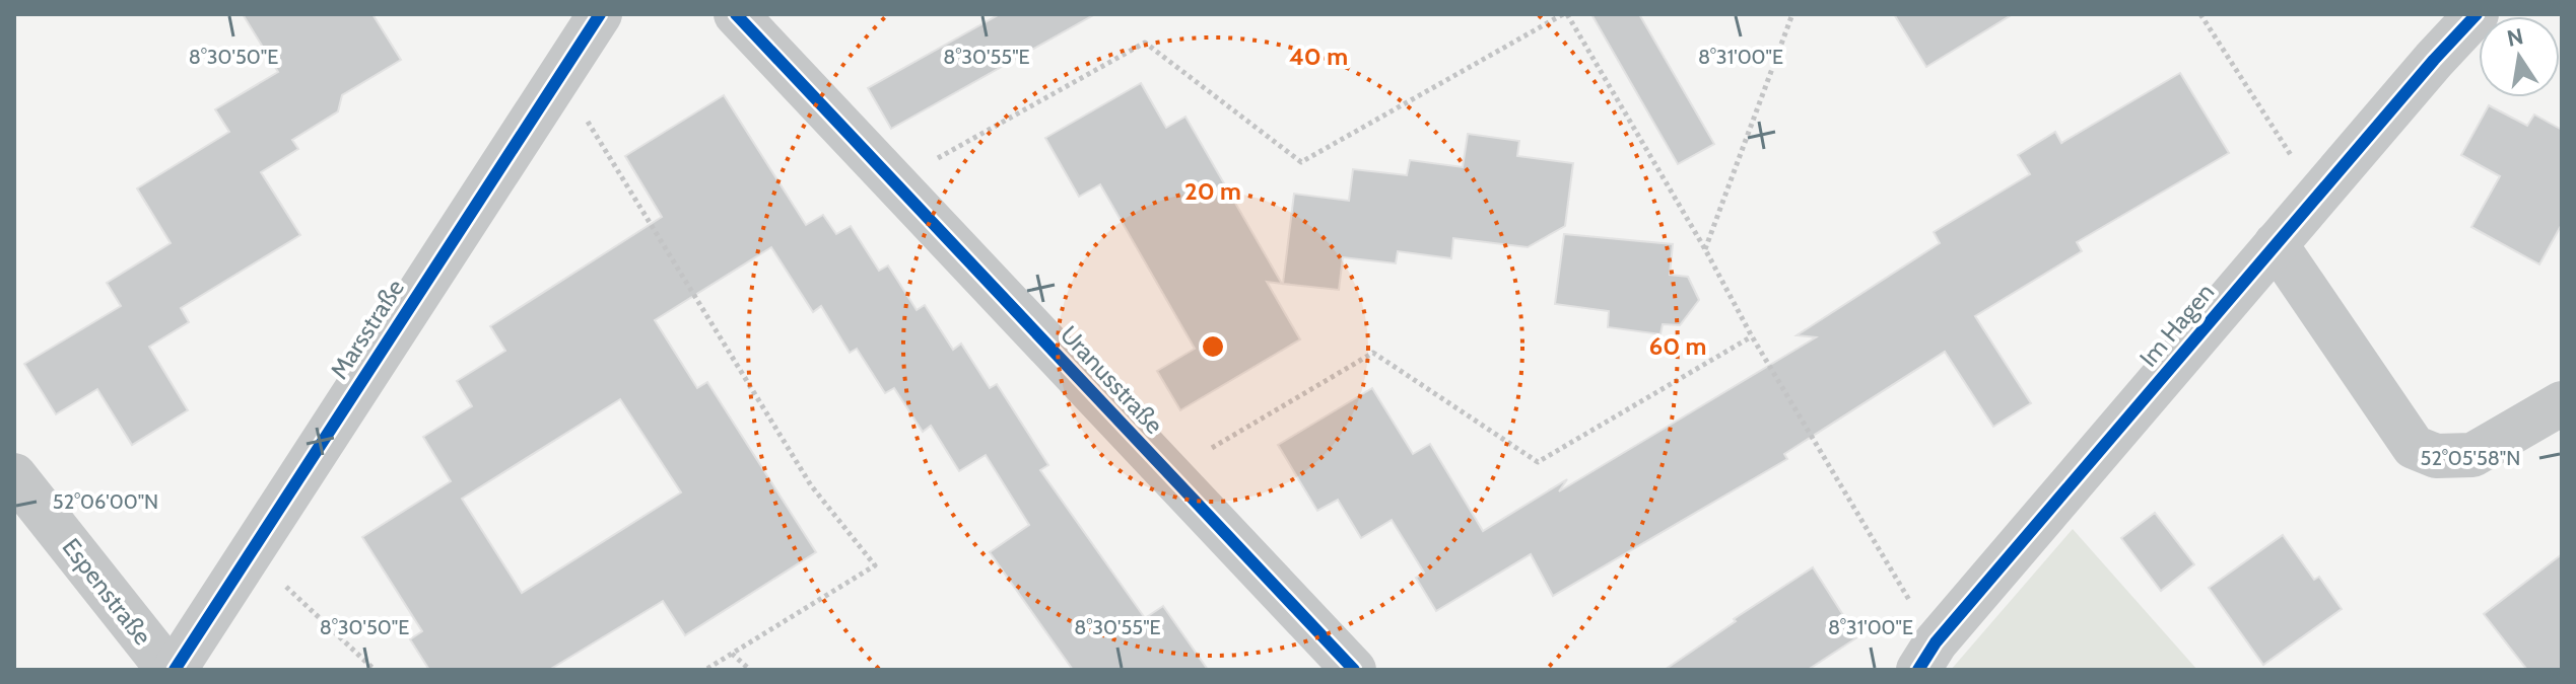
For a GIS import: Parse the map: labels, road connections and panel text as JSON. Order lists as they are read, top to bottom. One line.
{"streets":{"street":["Im Hagen","Marsstraße","Uranusstraße","Espenstraße"]},"crossings":[["Marsstraße","Espenstraße"]],"north":"top","coordinates":["8°30'50\"E","8°30'55\"E","8°31'00\"E","52°05'58\"N","52°06'00\"N"],"rings":["40 m","20 m","60 m"]}
